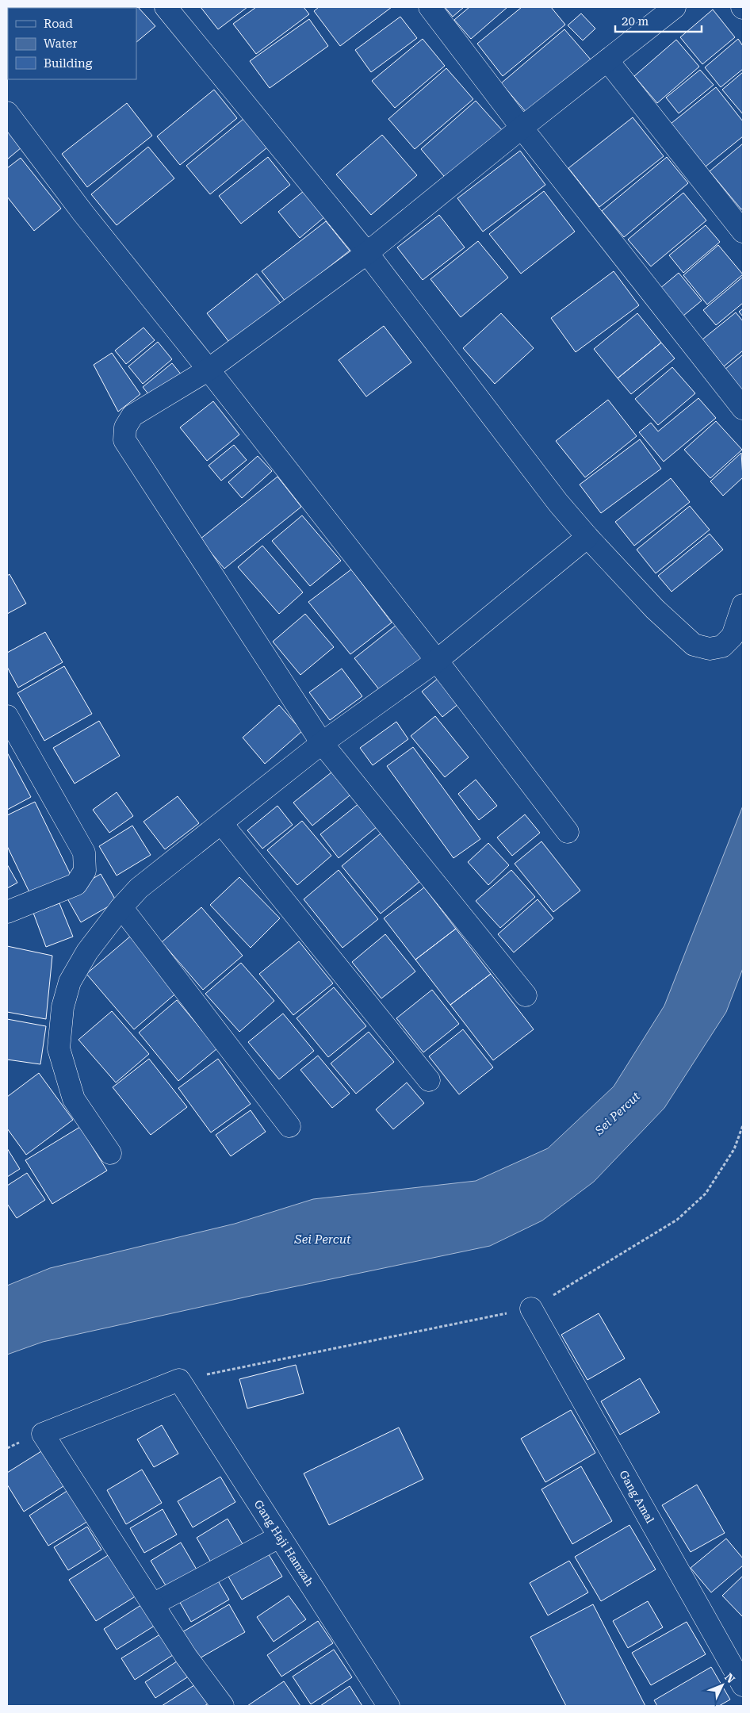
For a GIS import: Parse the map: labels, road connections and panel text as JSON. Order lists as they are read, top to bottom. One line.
{"streets":{"street":["Gang Amal","Gang Haji Hamzah"]},"water":["Sei Percut"],"legend":["Road","Water","Building"],"scale_bar":"20 m","north":"top right"}
